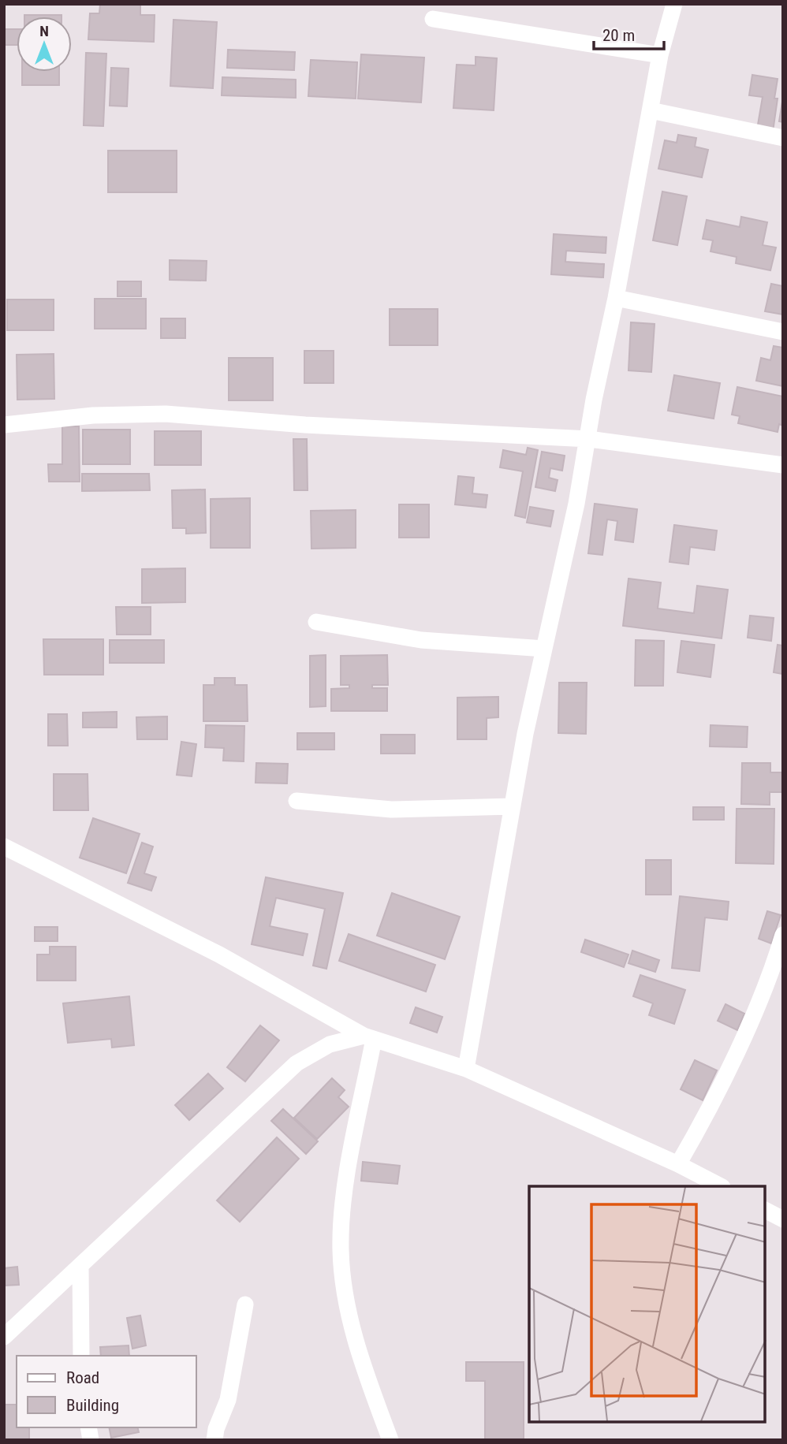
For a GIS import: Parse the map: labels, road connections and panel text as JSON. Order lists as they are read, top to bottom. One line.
{"legend":["Road","Building"],"scale_bar":"20 m","north":"top"}
